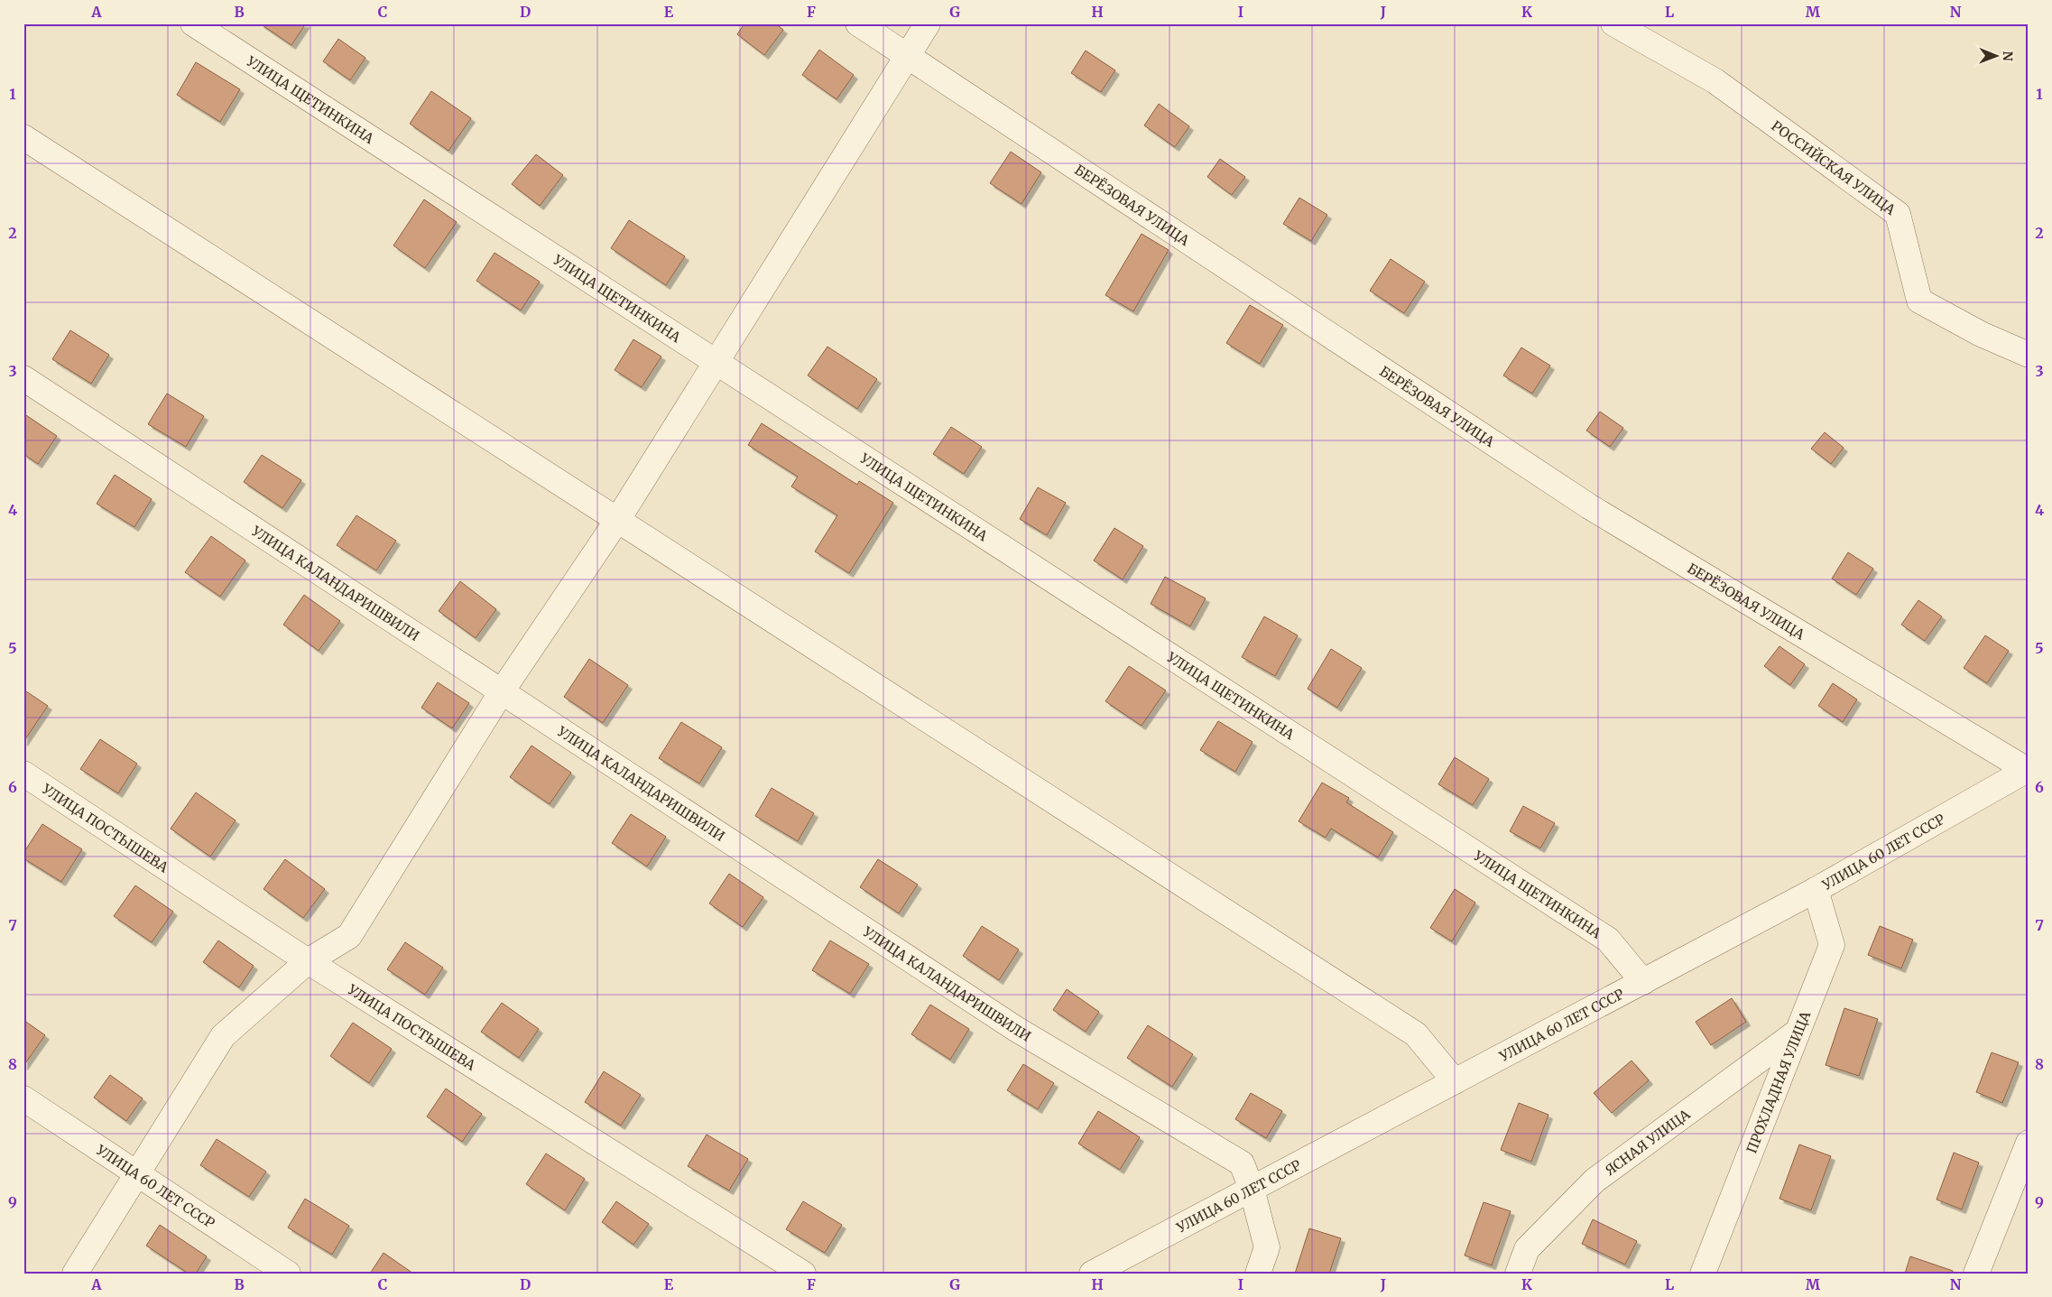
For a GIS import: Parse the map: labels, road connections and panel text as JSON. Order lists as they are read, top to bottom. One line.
{"streets":{"street":["УЛИЦА ЩЕТИНКИНА","РОССИЙСКАЯ УЛИЦА","БЕРЁЗОВАЯ УЛИЦА","УЛИЦА КАЛАНДАРИШВИЛИ","УЛИЦА ПОСТЫШЕВА","УЛИЦА 60 ЛЕТ СССР","ПРОХЛАДНАЯ УЛИЦА","ЯСНАЯ УЛИЦА"]},"crossings":[["УЛИЦА ЩЕТИНКИНА","УЛИЦА 60 ЛЕТ СССР"],["БЕРЁЗОВАЯ УЛИЦА","УЛИЦА 60 ЛЕТ СССР"],["УЛИЦА КАЛАНДАРИШВИЛИ","УЛИЦА 60 ЛЕТ СССР"],["УЛИЦА 60 ЛЕТ СССР","ПРОХЛАДНАЯ УЛИЦА"],["ПРОХЛАДНАЯ УЛИЦА","ЯСНАЯ УЛИЦА"]],"north":"right","grid":{"columns":["A","B","C","D","E","F","G","H","I","J","K","L","M","N"],"rows":["1","2","3","4","5","6","7","8","9"]}}
